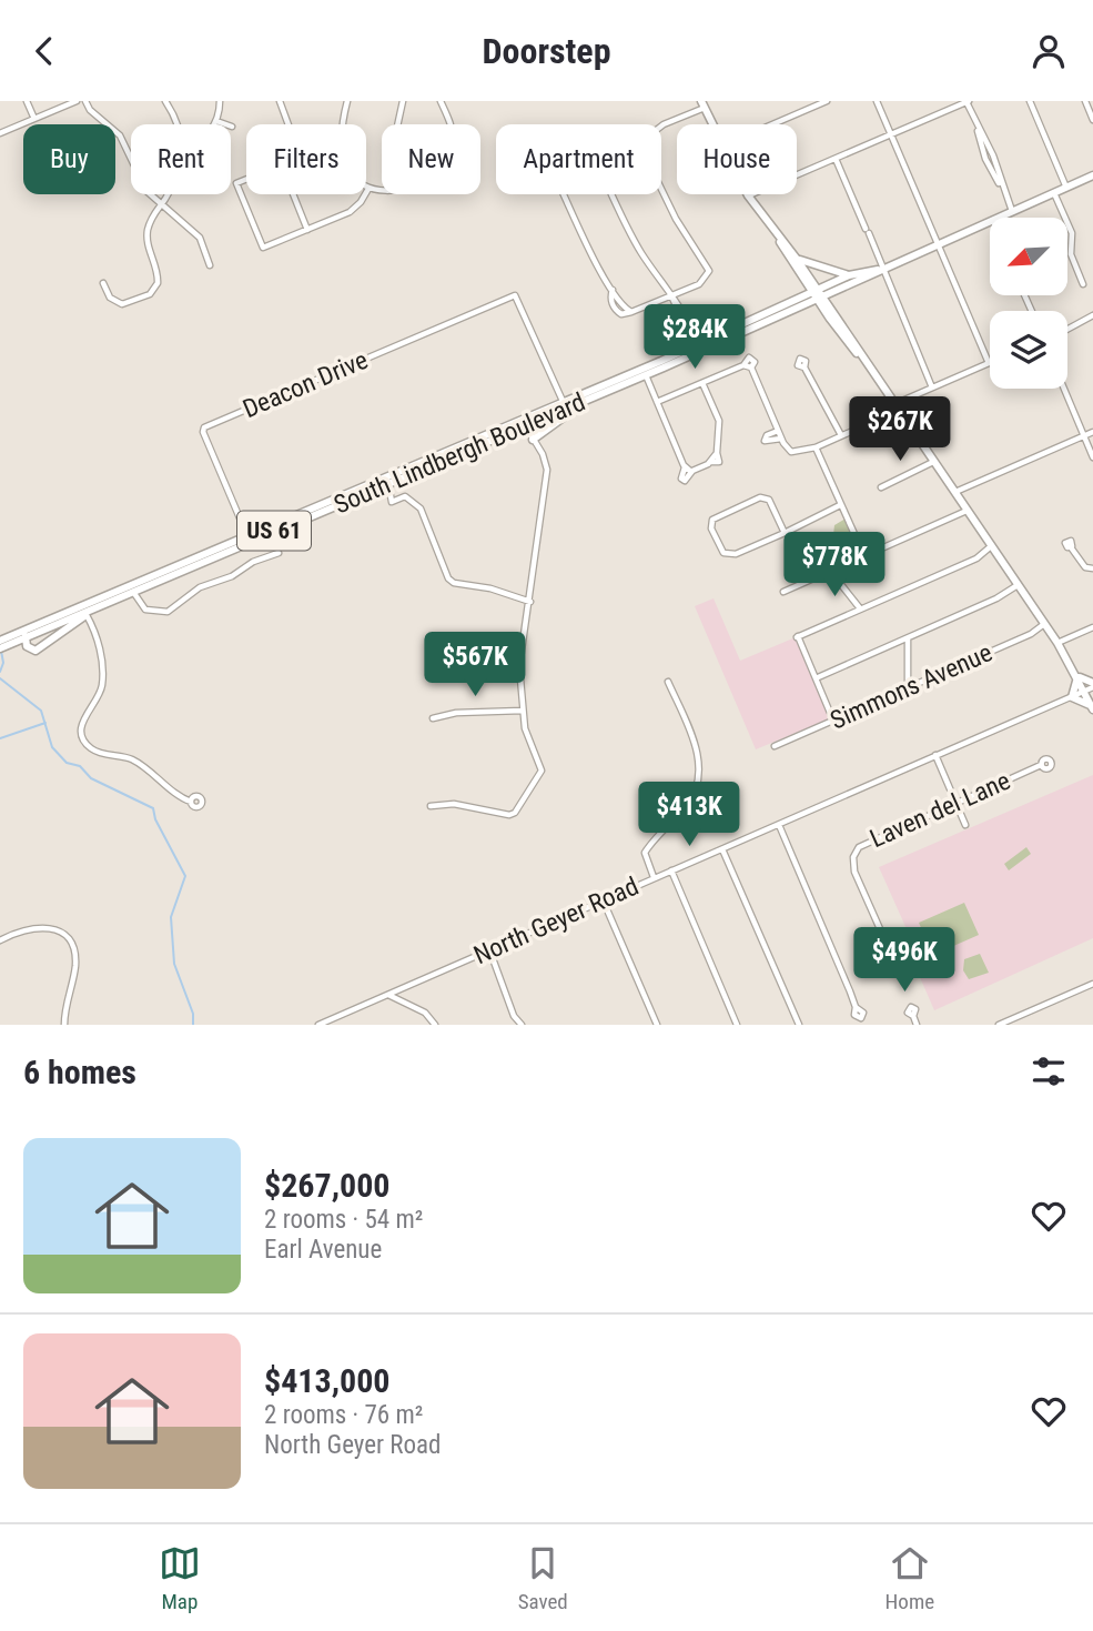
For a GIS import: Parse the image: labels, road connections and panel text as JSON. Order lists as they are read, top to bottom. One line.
{"streets":{"main road":["South Lindbergh Boulevard","US 61"],"street":["Deacon Drive","Simmons Avenue","Laven del Lane","North Geyer Road"]},"crossings":[["Deacon Drive","South Lindbergh Boulevard"],["South Lindbergh Boulevard","US 61"]],"north":"bottom left","page":{"header":"Doorstep","chip":["Buy","Rent","Filters","New","Apartment","House"],"price":["$284K","$267K","$778K","$567K","$413K","$496K"],"heading":"6 homes","list":[{"name":"$267,000","note":"2 rooms · 54 m² · Earl Avenue"},{"name":"$413,000","note":"2 rooms · 76 m² · North Geyer Road"}],"tabs":["Map","Saved","Home"]}}
